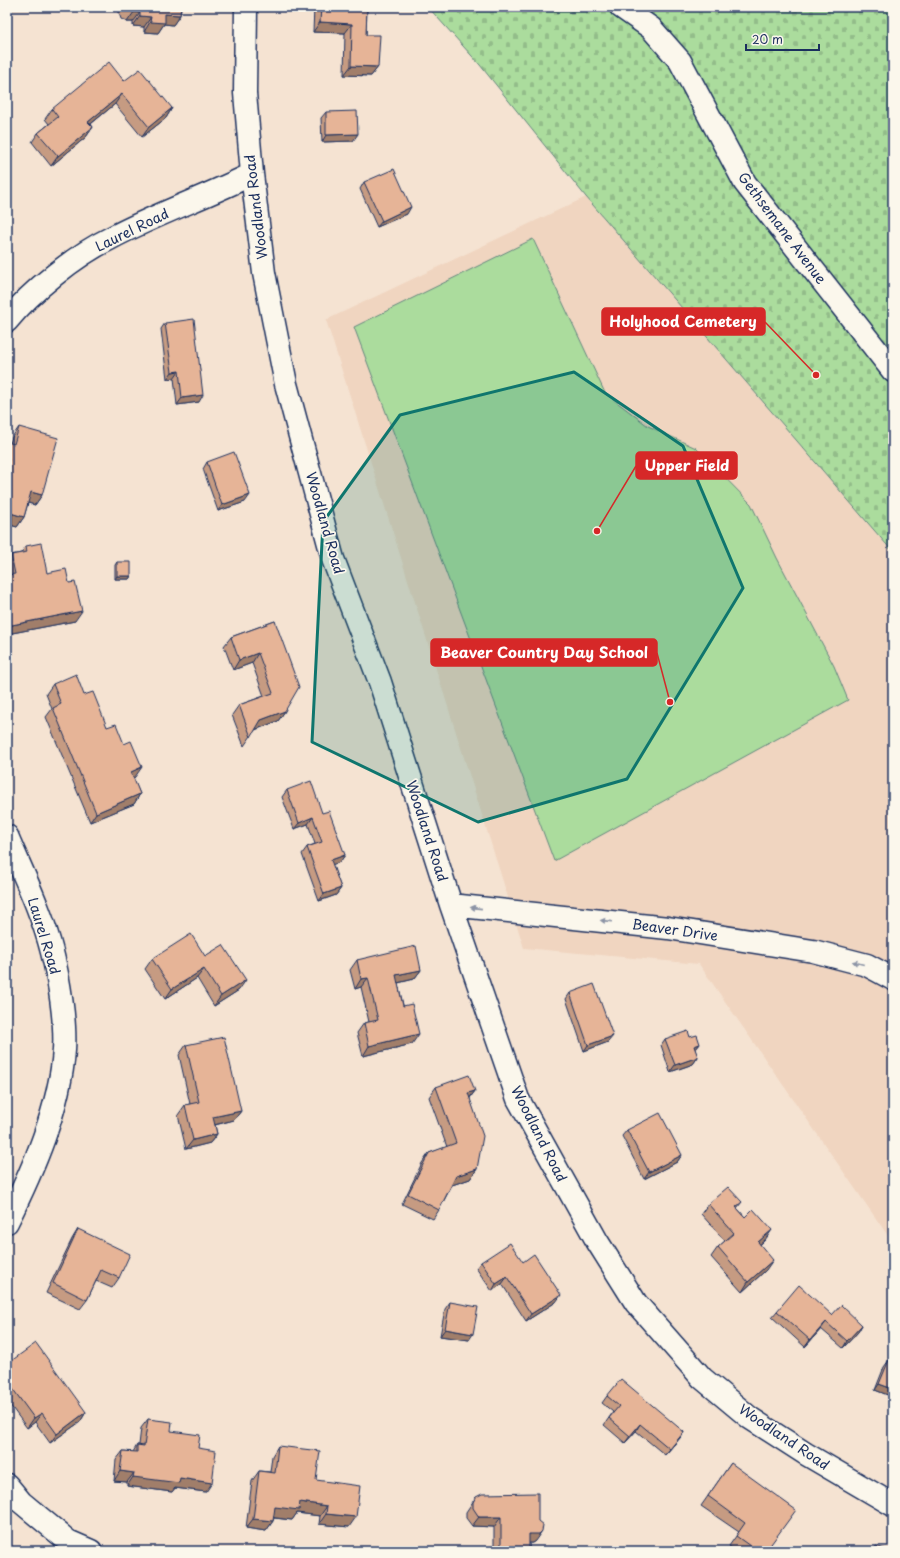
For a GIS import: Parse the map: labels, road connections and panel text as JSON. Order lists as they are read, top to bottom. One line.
{"streets":{"street":["Woodland Road","Gethsemane Avenue","Laurel Road","Beaver Drive"]},"crossings":[["Woodland Road","Laurel Road"],["Woodland Road","Beaver Drive"]],"one_way":["Beaver Drive"],"places":["Holyhood Cemetery","Upper Field","Beaver Country Day School"],"scale_bar":"20 m"}
